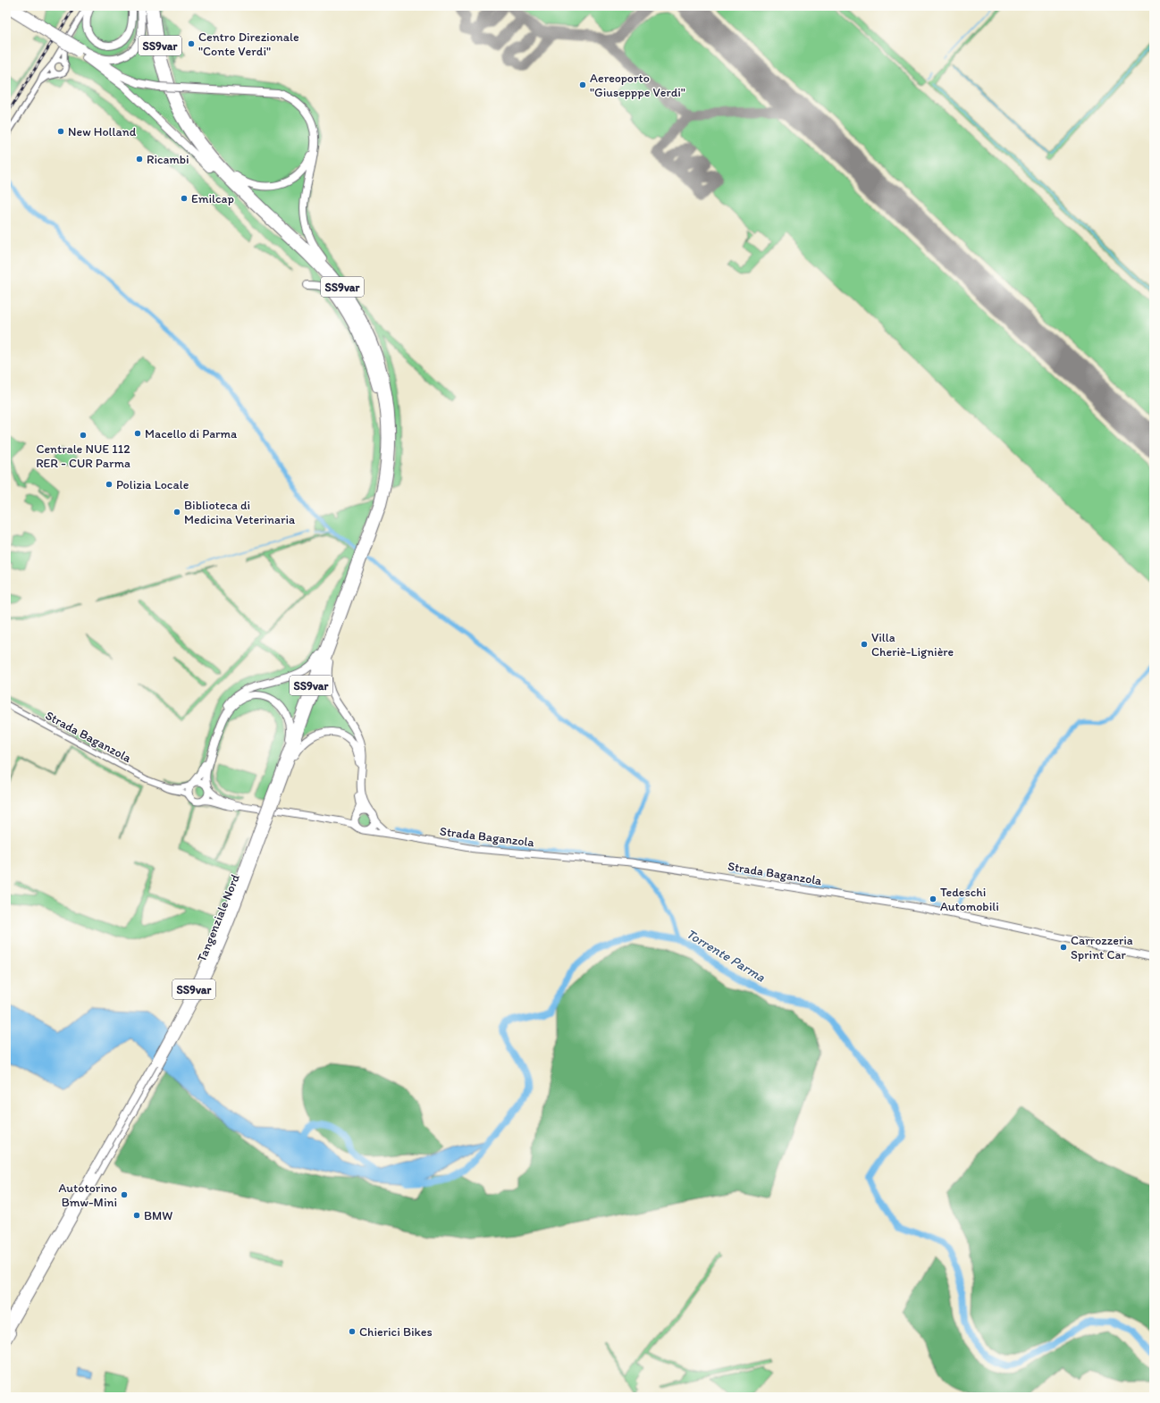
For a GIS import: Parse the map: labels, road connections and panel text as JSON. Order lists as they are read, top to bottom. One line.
{"streets":{"highway":["SS9var","Tangenziale Nord"],"main road":["Strada Baganzola"]},"crossings":[["SS9var","Tangenziale Nord"]],"water":["Torrente Parma"],"places":["Centro Direzionale \"Conte Verdi\"","Aereoporto \"Giusepppe Verdi\"","New Holland","Ricambi","Emilcap","Macello di Parma","Centrale NUE 112 RER - CUR Parma","Polizia Locale","Biblioteca di Medicina Veterinaria","Villa Cheriè-Lignière","Tedeschi Automobili","Carrozzeria Sprint Car","Autotorino Bmw-Mini","BMW","Chierici Bikes"]}
